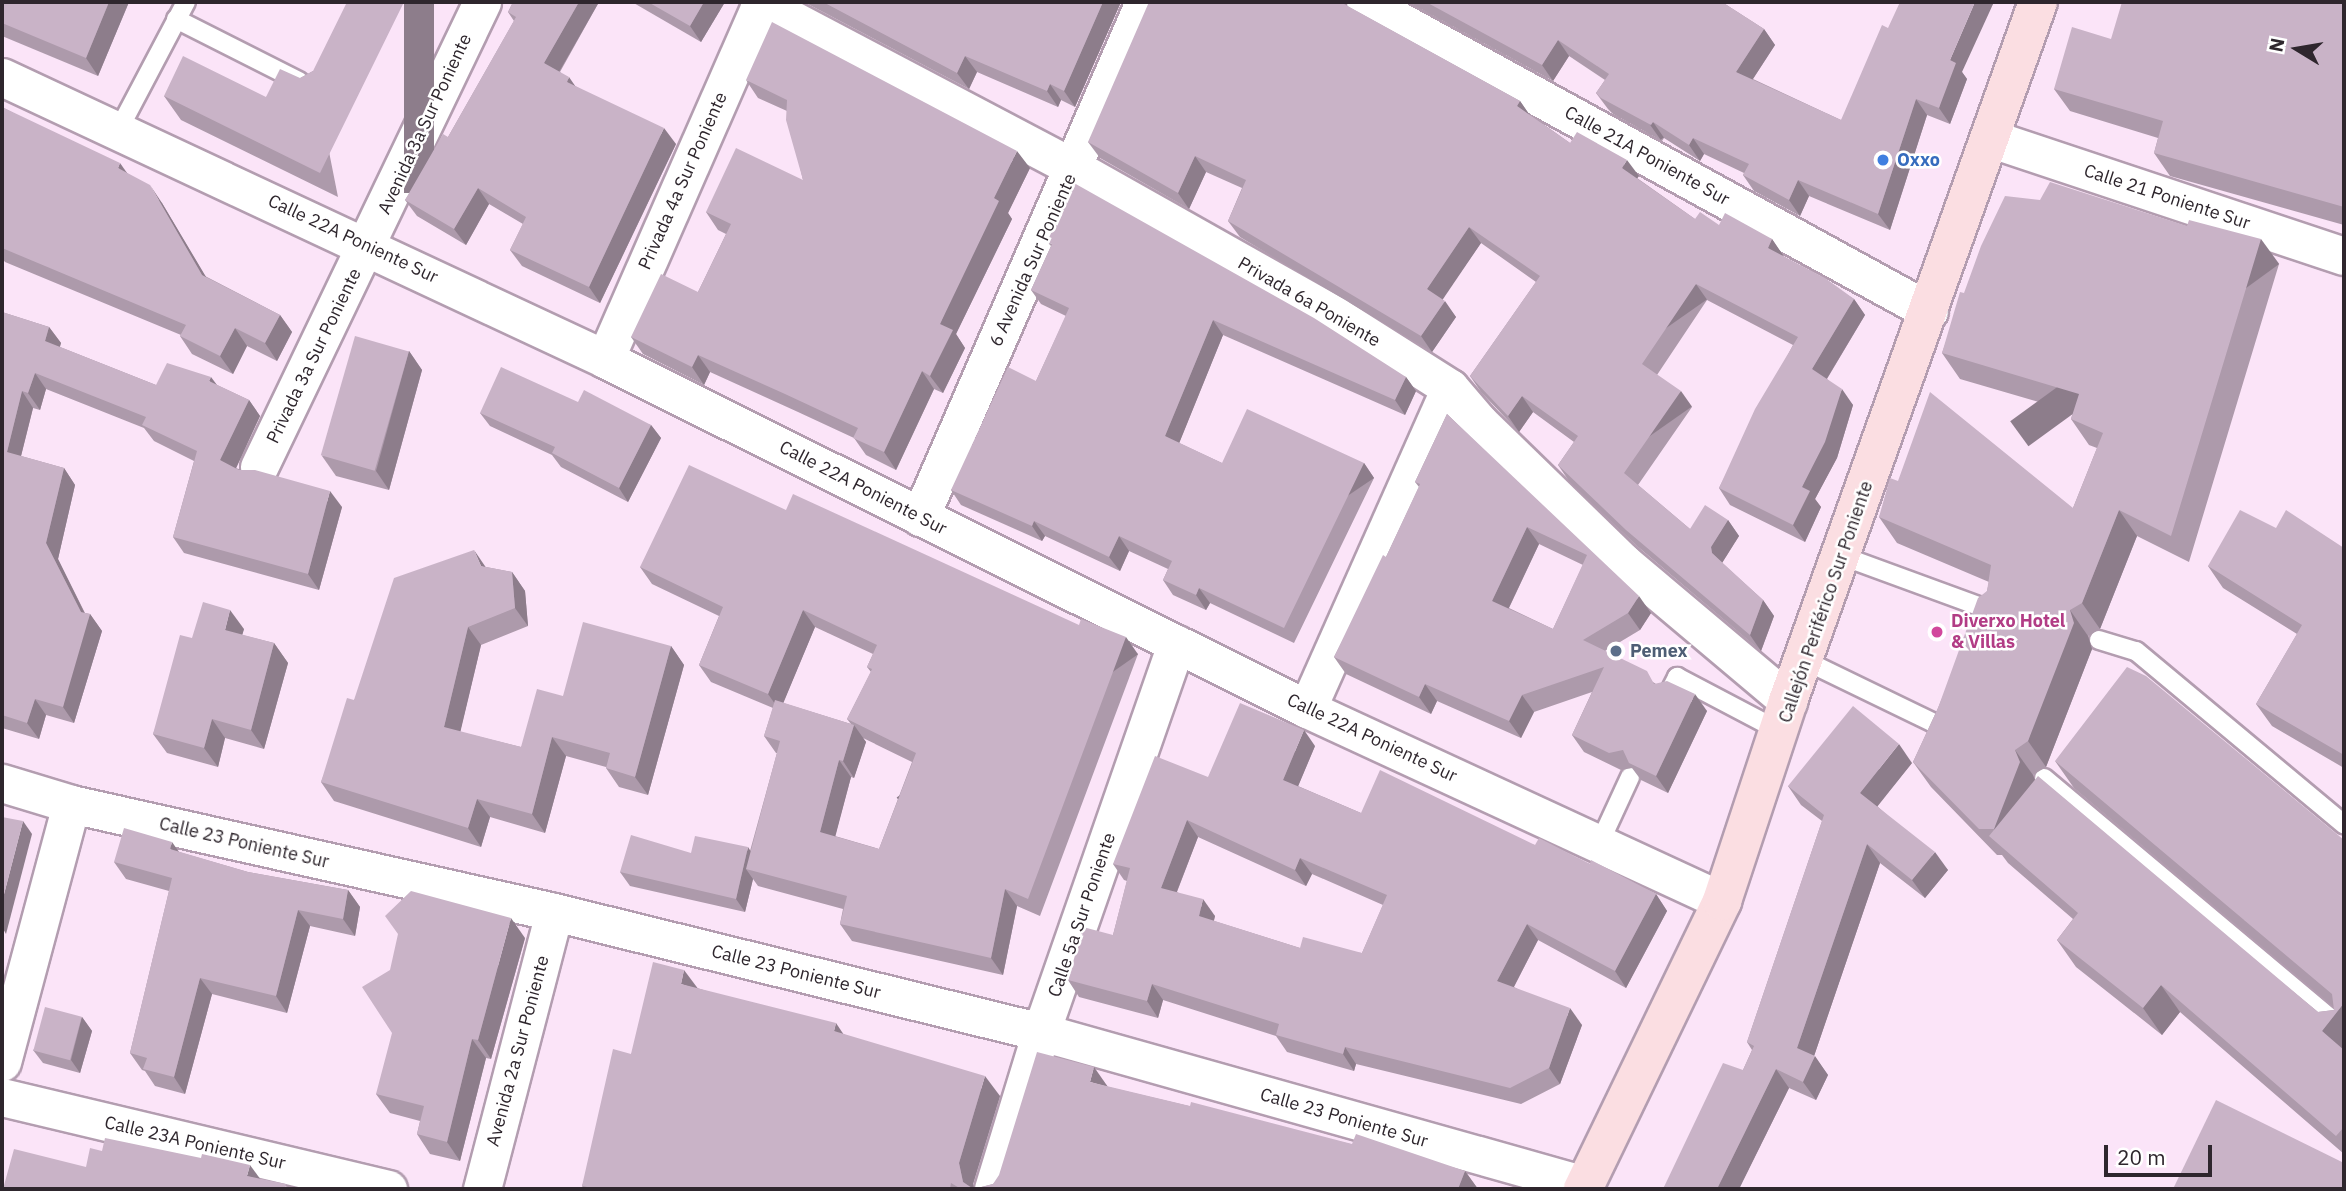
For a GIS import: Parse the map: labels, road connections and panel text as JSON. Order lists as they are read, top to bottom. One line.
{"streets":{"main road":["Callejón Periférico Sur Poniente"],"street":["Avenida 3a Sur Poniente","Calle 21A Poniente Sur","Privada 4a Sur Poniente","Calle 21 Poniente Sur","Calle 22A Poniente Sur","6 Avenida Sur Poniente","Privada 6a Poniente","Privada 3a Sur Poniente","Calle 23 Poniente Sur","Calle 5a Sur Poniente","Avenida 2a Sur Poniente","Calle 23A Poniente Sur"]},"crossings":[["Avenida 3a Sur Poniente","Calle 22A Poniente Sur"],["Avenida 3a Sur Poniente","Privada 3a Sur Poniente"],["Calle 21A Poniente Sur","Callejón Periférico Sur Poniente"],["Privada 4a Sur Poniente","Calle 22A Poniente Sur"],["Privada 4a Sur Poniente","Privada 6a Poniente"],["Calle 21 Poniente Sur","Callejón Periférico Sur Poniente"],["Calle 22A Poniente Sur","6 Avenida Sur Poniente"],["Calle 22A Poniente Sur","Privada 3a Sur Poniente"],["Calle 22A Poniente Sur","Callejón Periférico Sur Poniente"],["Calle 22A Poniente Sur","Calle 5a Sur Poniente"],["6 Avenida Sur Poniente","Privada 6a Poniente"],["Privada 6a Poniente","Callejón Periférico Sur Poniente"],["Callejón Periférico Sur Poniente","Calle 23 Poniente Sur"],["Calle 23 Poniente Sur","Calle 5a Sur Poniente"],["Calle 23 Poniente Sur","Avenida 2a Sur Poniente"]],"places":["Oxxo","Diverxo Hotel & Villas","Pemex"],"scale_bar":"20 m","north":"left"}
